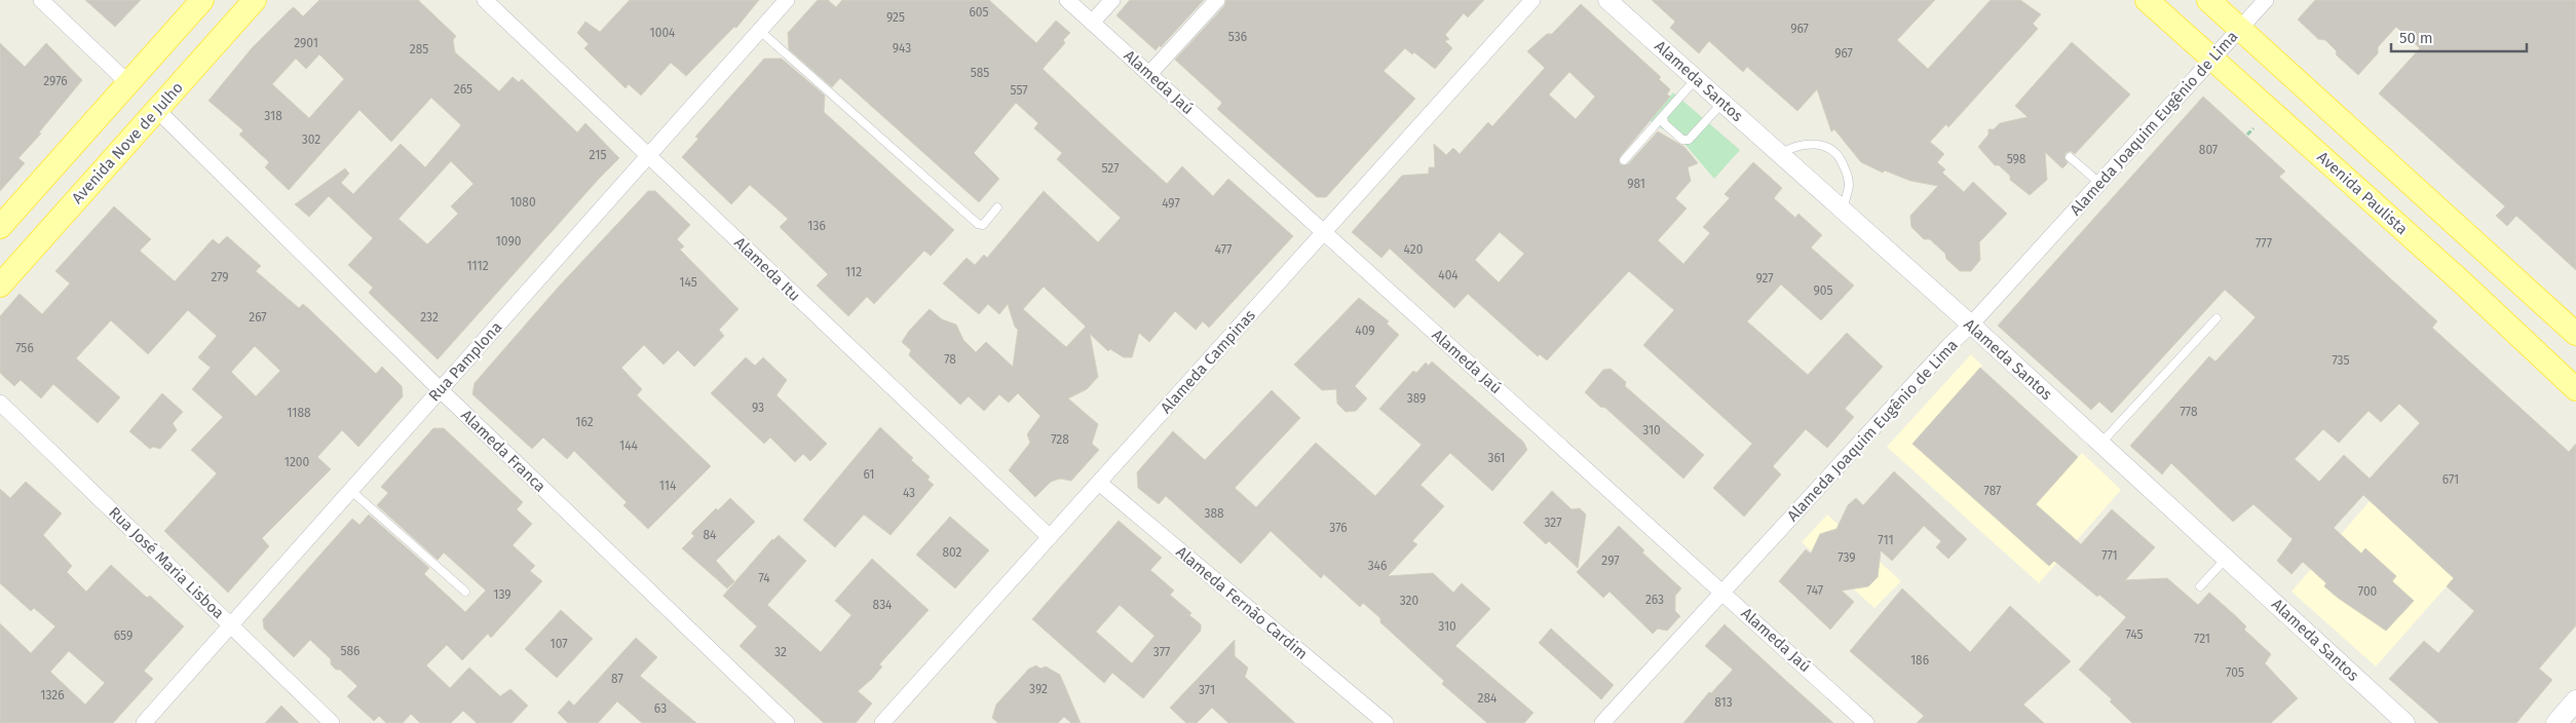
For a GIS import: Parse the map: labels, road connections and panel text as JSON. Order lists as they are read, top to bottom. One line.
{"streets":{"main road":["Avenida Nove de Julho","Avenida Paulista"],"street":["Alameda Santos","Alameda Jaú","Alameda Joaquim Eugênio de Lima","Alameda Itu","Rua Pamplona","Alameda Campinas","Alameda Franca","Rua José Maria Lisboa","Alameda Fernão Cardim"]},"crossings":[["Alameda Santos","Alameda Joaquim Eugênio de Lima"],["Alameda Jaú","Alameda Joaquim Eugênio de Lima"],["Alameda Jaú","Alameda Campinas"],["Alameda Joaquim Eugênio de Lima","Avenida Paulista"],["Avenida Nove de Julho","Alameda Franca"],["Alameda Itu","Rua Pamplona"],["Alameda Itu","Alameda Campinas"],["Rua Pamplona","Alameda Franca"],["Rua Pamplona","Rua José Maria Lisboa"],["Alameda Campinas","Alameda Fernão Cardim"]],"house_numbers":["605","925","967","1004","536","2901","943","285","967","585","2976","265","557","318","302","807","215","598","527","981","1080","497","136","1090","777","477","420","1112","112","404","279","927","145","905","267","232","409","756","78","735","389","93","778","1188","162","310","728","144","361","1200","61","671","114","787","43","388","327","376","84","711","802","771","739","297","346","74","747","700","139","263","320","834","310","745","659","721","107","586","32","377","186","705","87","392","371","1326","284","813","63"],"scale_bar":"50 m"}
